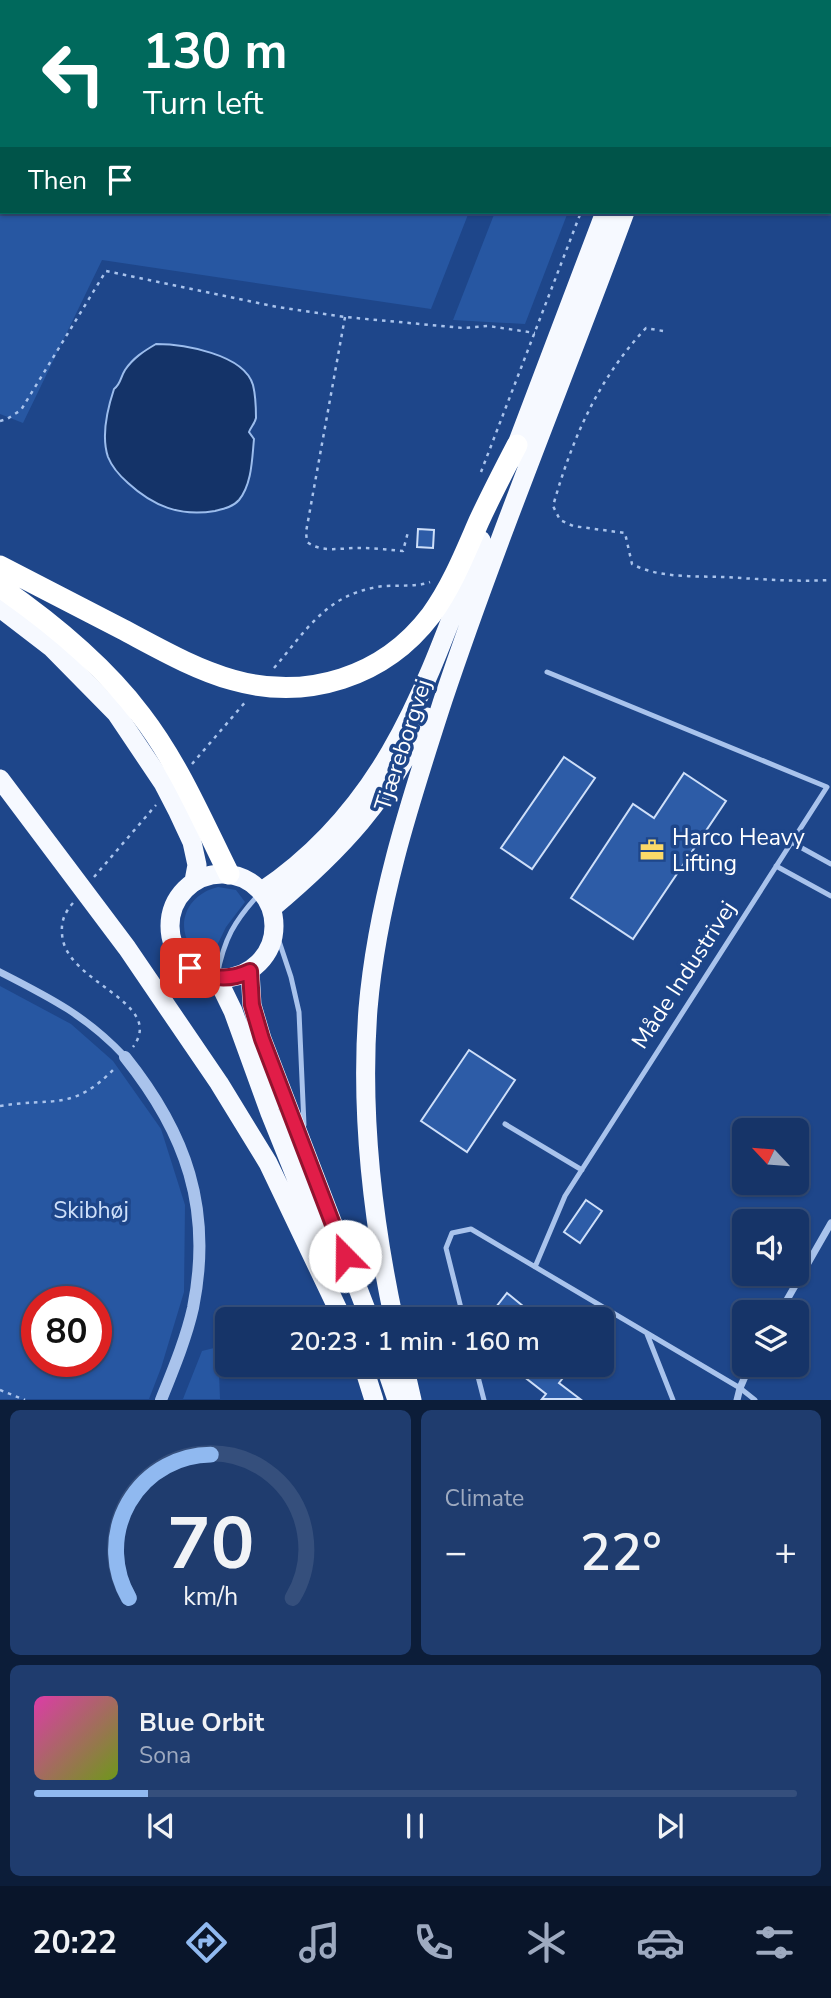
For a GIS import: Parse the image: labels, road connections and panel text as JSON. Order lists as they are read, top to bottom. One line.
{"streets":{"highway":["Tjæreborgvej"],"lane":["Måde Industrivej"]},"parks":["Skibhøj"],"places":{"office":["Harco Heavy Lifting"]},"north":"top left","page":{"turn":["130 m","Turn left"],"then":"Then","limit":"80","trip":"20:23 · 1 min · 160 m","tile":"Climate","heat":["−","22°","+"],"song":["Blue Orbit","Sona"],"tabs":"20:22","gauge":["70","km/h"]}}
